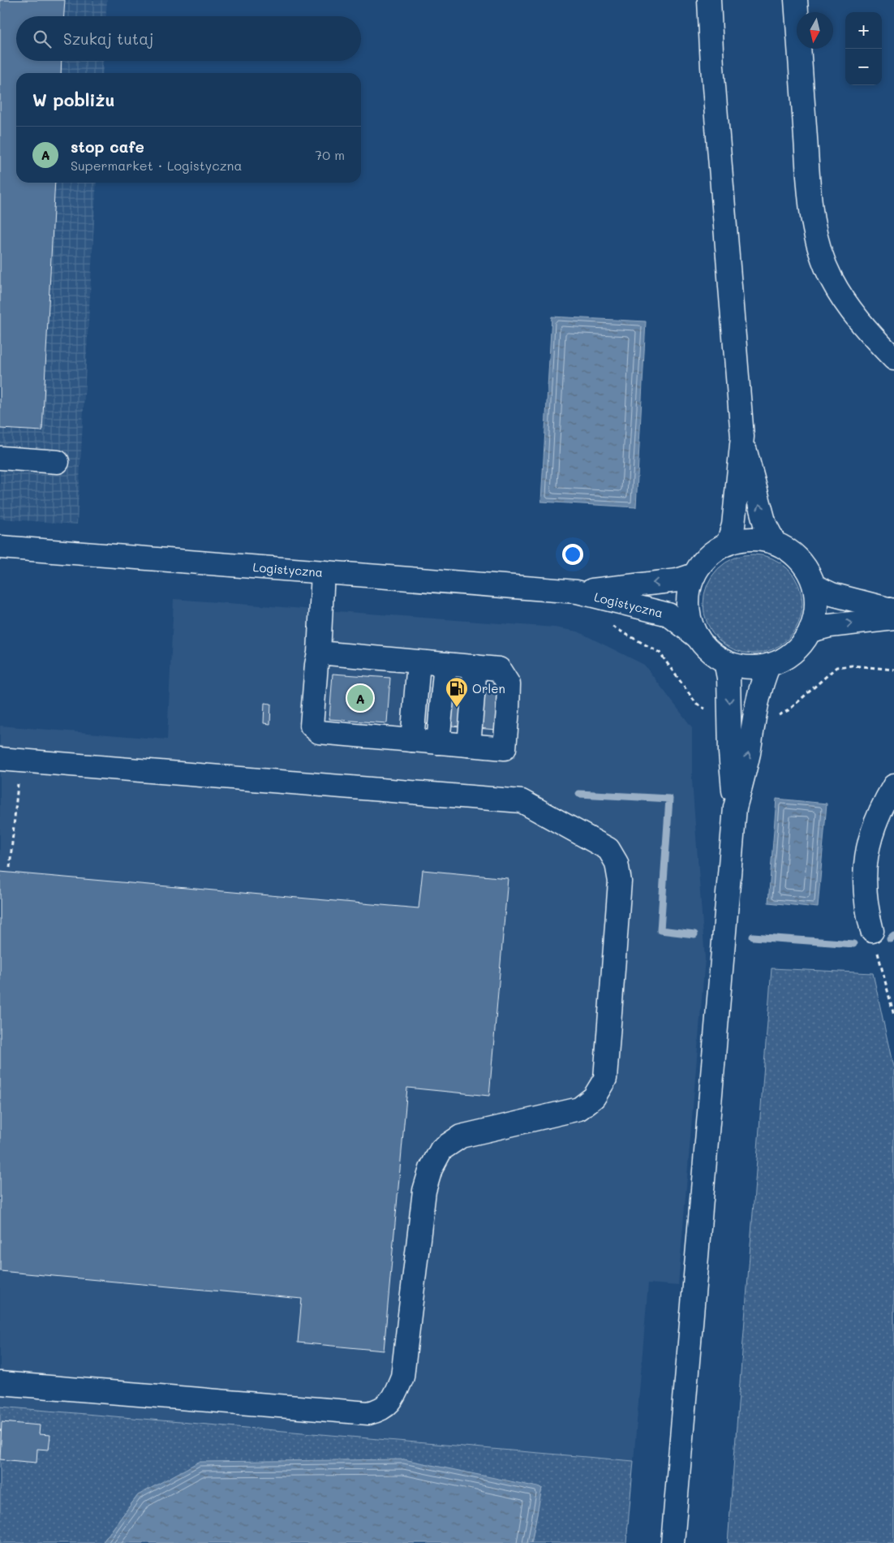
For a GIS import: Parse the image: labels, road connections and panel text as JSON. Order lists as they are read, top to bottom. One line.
{"streets":{"main road":["Logistyczna"]},"places":{"fuel station":["Orlen"]},"north":"bottom","page":{"map_buttons":["+","−"],"search":"Szukaj tutaj","heading":"W pobliżu","list":[{"mark":"A","name":"stop cafe","note":"Supermarket · Logistyczna","value":"70 m"}],"pins":"A"}}
